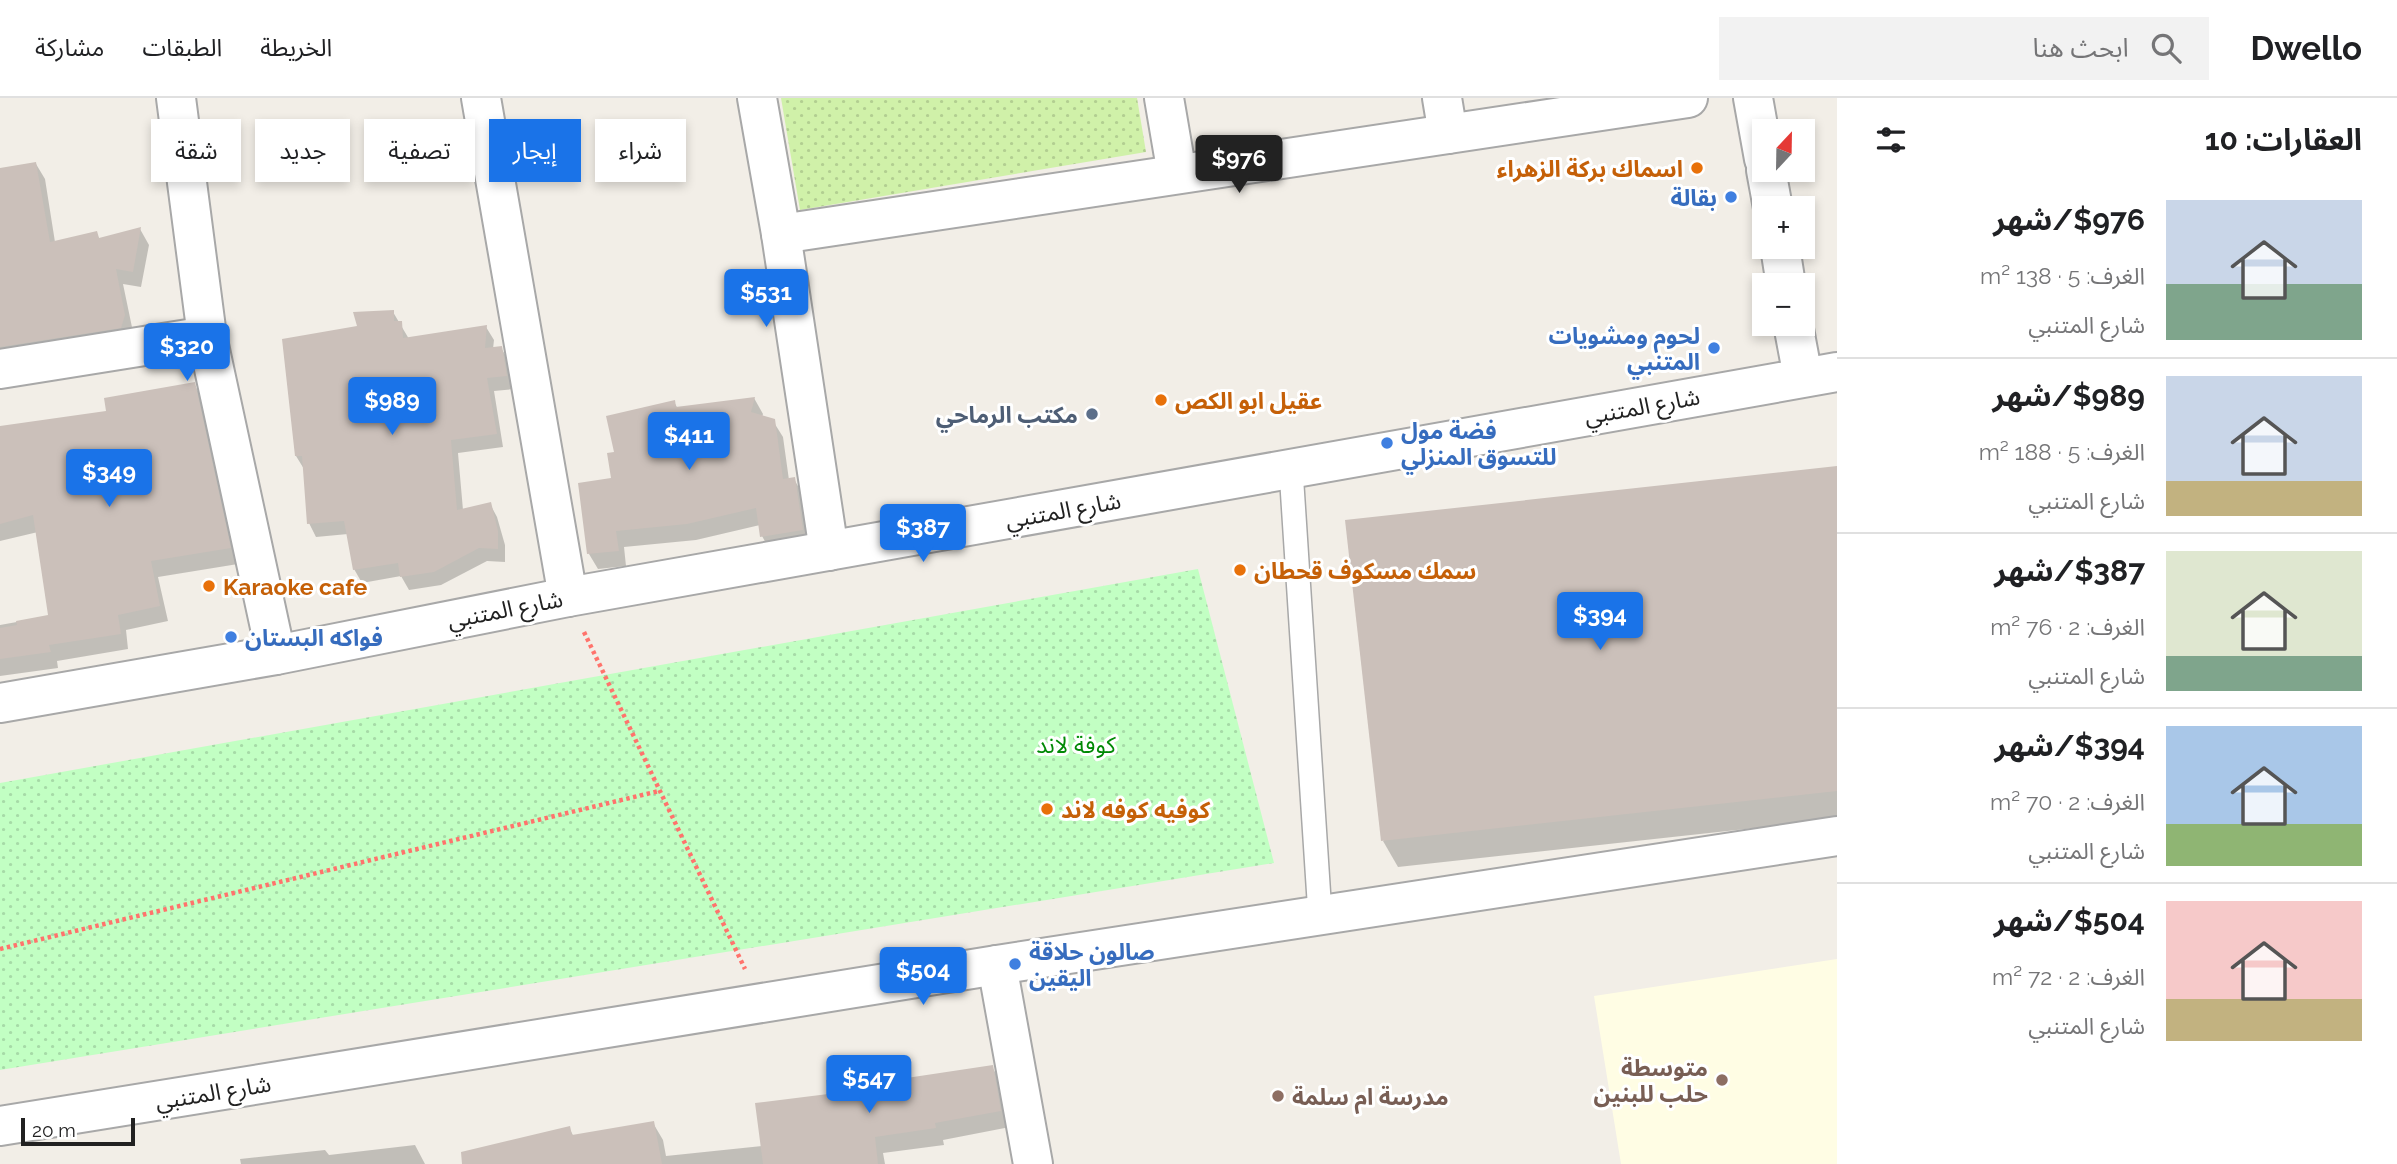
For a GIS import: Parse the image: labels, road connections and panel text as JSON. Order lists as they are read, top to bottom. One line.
{"streets":{"street":["شارع المتنبي"]},"parks":["كوفة لاند"],"places":["اسماك بركة الزهراء","بقالة","لحوم ومشويات المتنبي","عقيل ابو الكص","مكتب الرماحي","فضة مول للتسوق المنزلي","سمك مسكوف قحطان","Karaoke cafe","فواكه البستان","كوفيه كوفه لاند","صالون حلاقة اليقين","متوسطة حلب للبنين","مدرسة ام سلمة"],"scale_bar":"20 m","north":"top","page":{"header":"Dwello","search":"ابحث هنا","nav":["الخريطة","الطبقات","مشاركة"],"heading":"العقارات: 10","map_buttons":["+","−"],"chip":["شراء","إيجار","تصفية","جديد","شقة"],"price":["$976","$531","$320","$989","$411","$349","$387","$394","$504","$547"],"list":[{"name":"$976/شهر","note":"الغرف: 5 · 138 m² · شارع المتنبي"},{"name":"$989/شهر","note":"الغرف: 5 · 188 m² · شارع المتنبي"},{"name":"$387/شهر","note":"الغرف: 2 · 76 m² · شارع المتنبي"},{"name":"$394/شهر","note":"الغرف: 2 · 70 m² · شارع المتنبي"},{"name":"$504/شهر","note":"الغرف: 2 · 72 m² · شارع المتنبي"}],"scale":"20 m"}}
